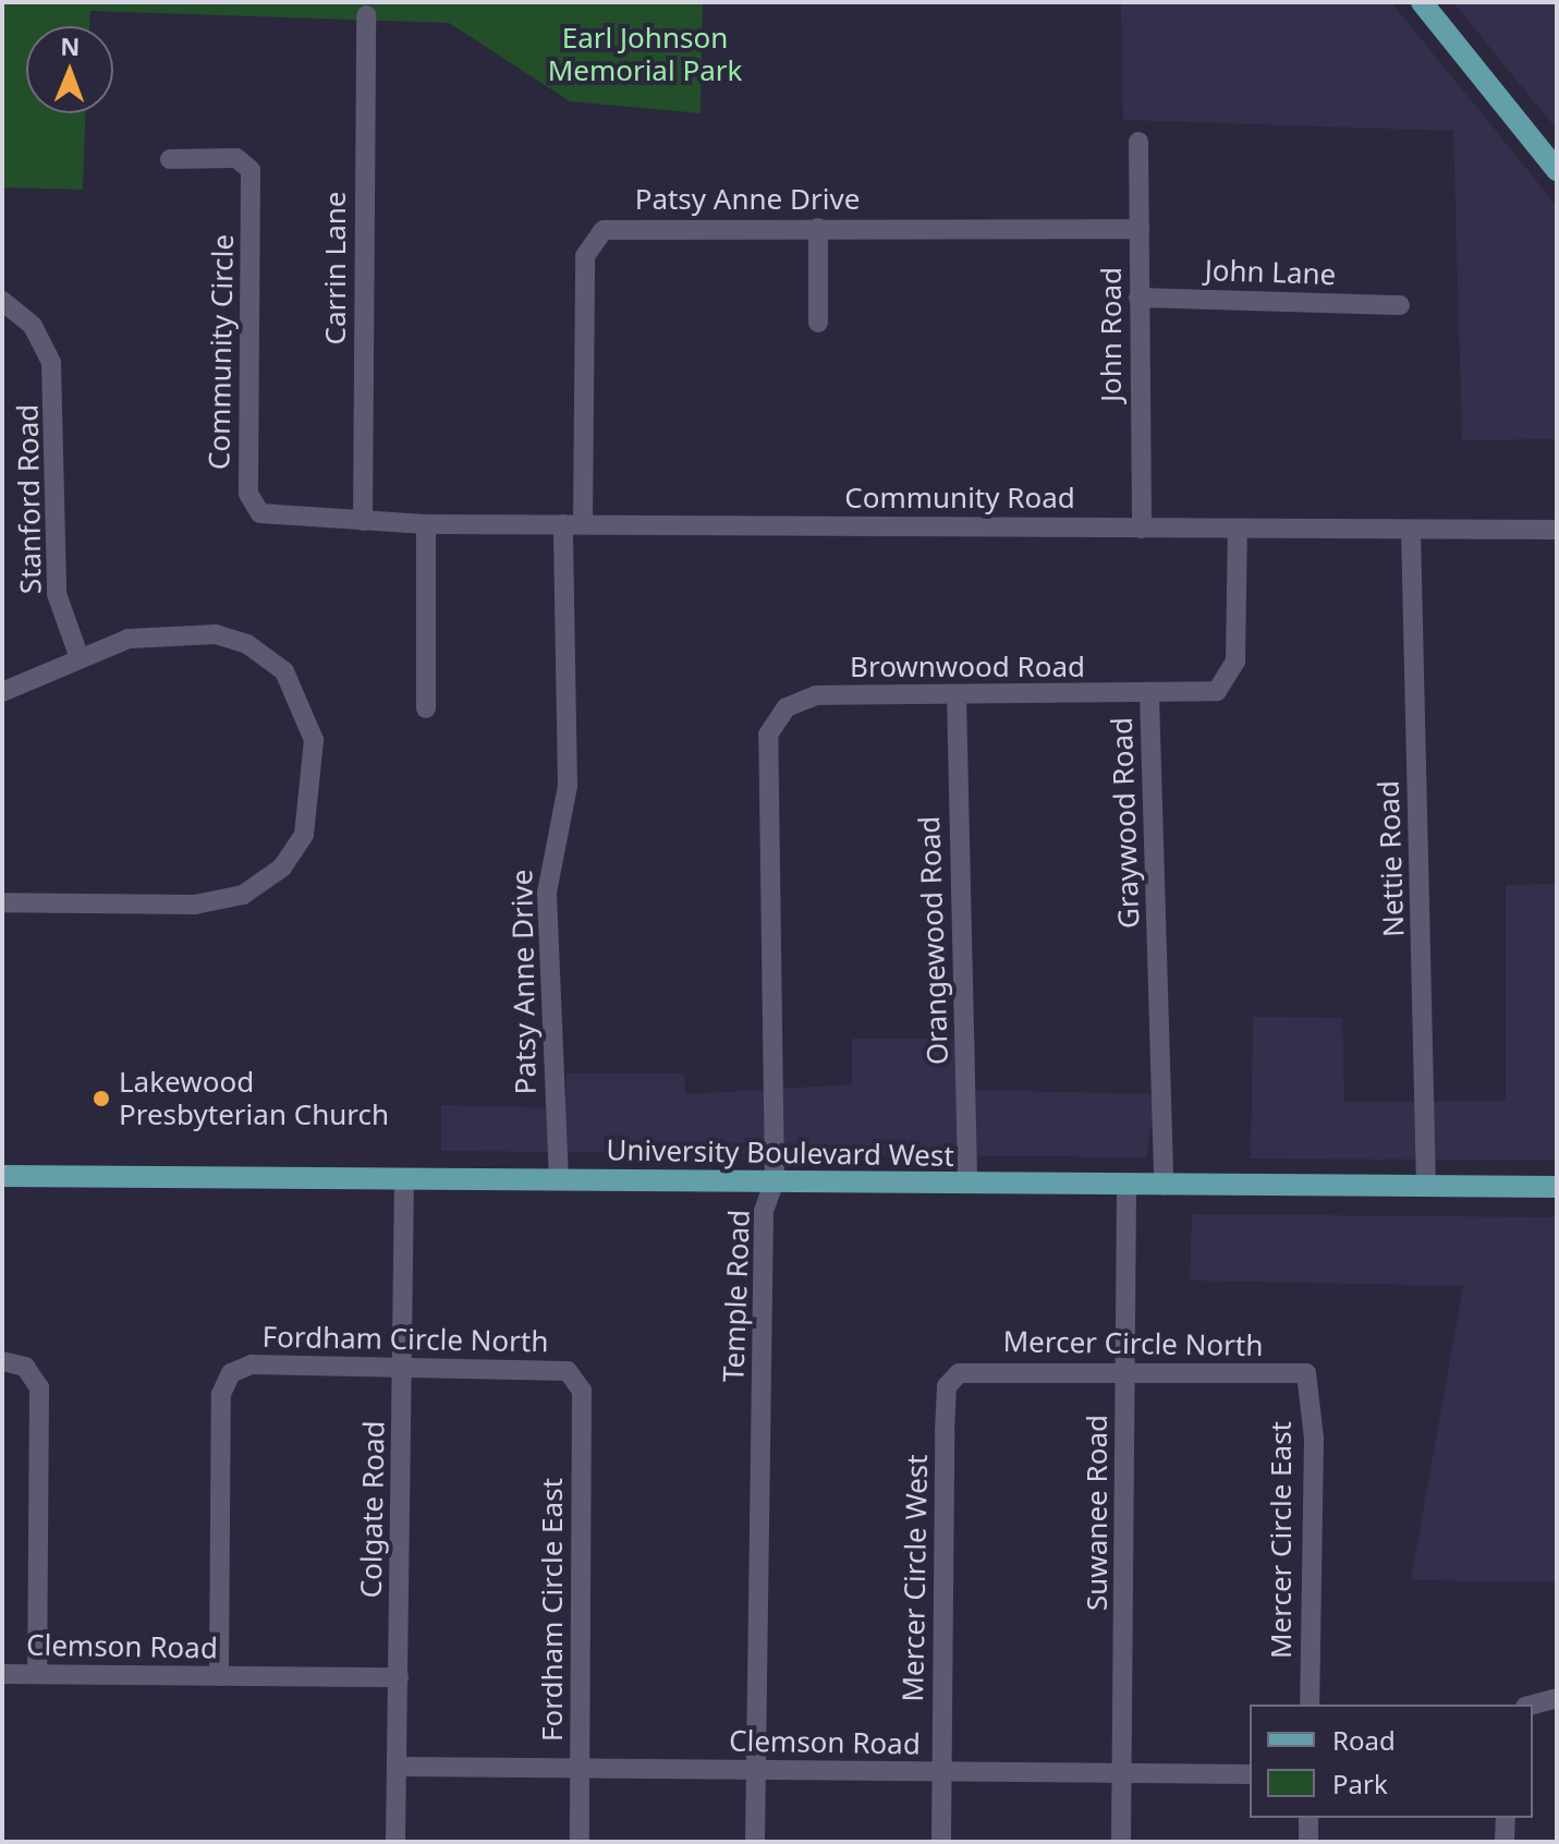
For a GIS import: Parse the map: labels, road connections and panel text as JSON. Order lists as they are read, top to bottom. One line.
{"streets":{"main road":["University Boulevard West"],"street":["Patsy Anne Drive","Carrin Lane","John Lane","John Road","Community Circle","Community Road","Stanford Road","Brownwood Road","Graywood Road","Nettie Road","Orangewood Road","Temple Road","Fordham Circle North","Mercer Circle North","Colgate Road","Suwanee Road","Mercer Circle East","Mercer Circle West","Fordham Circle East","Clemson Road"]},"crossings":[["Patsy Anne Drive","John Road"],["Patsy Anne Drive","Community Road"],["Patsy Anne Drive","University Boulevard West"],["Carrin Lane","Community Circle"],["Carrin Lane","Community Road"],["John Lane","John Road"],["John Road","Community Road"],["Community Circle","Community Road"],["Community Road","Graywood Road"],["Community Road","Nettie Road"],["Brownwood Road","Graywood Road"],["Brownwood Road","Orangewood Road"],["Brownwood Road","Temple Road"],["Graywood Road","University Boulevard West"],["Nettie Road","University Boulevard West"],["Orangewood Road","University Boulevard West"],["University Boulevard West","Temple Road"],["University Boulevard West","Colgate Road"],["University Boulevard West","Suwanee Road"],["Temple Road","Clemson Road"],["Fordham Circle North","Colgate Road"],["Fordham Circle North","Fordham Circle East"],["Fordham Circle North","Clemson Road"],["Mercer Circle North","Suwanee Road"],["Mercer Circle North","Mercer Circle East"],["Mercer Circle North","Mercer Circle West"],["Colgate Road","Clemson Road"],["Suwanee Road","Clemson Road"],["Mercer Circle West","Clemson Road"],["Fordham Circle East","Clemson Road"]],"parks":["Earl Johnson Memorial Park"],"places":["Lakewood Presbyterian Church"],"legend":["Road","Park"],"north":"top"}
